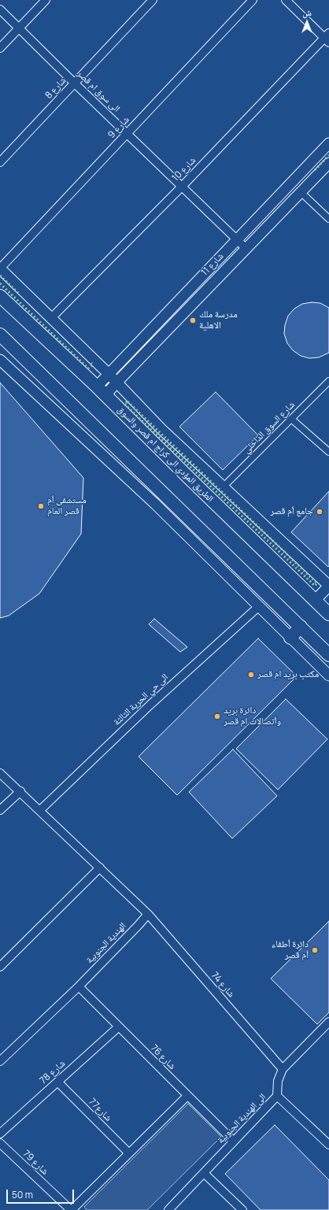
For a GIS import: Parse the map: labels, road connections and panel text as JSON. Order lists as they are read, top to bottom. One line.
{"streets":{"main road":["الطريق المؤدي الى كراج ام قصر والسوق"],"street":["شارع 8","الى سوق ام قصر","شارع 9","شارع 10","شارع 11","شارع السوق الداخلي","الى حي الحرية الثالثة","الهندية الجنوبية","شارع 74","شارع 76","شارع 78","شارع77","الى الهندية الجنوبية","شارع 79"]},"crossings":[["شارع 8","الى سوق ام قصر"],["الى سوق ام قصر","شارع 9"],["الى سوق ام قصر","شارع 10"],["الى سوق ام قصر","شارع 11"],["شارع 11","الطريق المؤدي الى كراج ام قصر والسوق"],["الى حي الحرية الثالثة","شارع 74"],["الهندية الجنوبية","شارع 74"],["الهندية الجنوبية","شارع 76"],["شارع 74","الى الهندية الجنوبية"],["شارع 76","شارع 78"],["شارع 76","الى الهندية الجنوبية"],["شارع 78","شارع77"]],"places":["مدرسة ملك الاهلية","مستشفى أم قصر العام","جامع أم قصر","مكتب بريد ام قصر","دائرة بريد وأتصالات ام قصر","دائرة أطفاء أم قصر"],"scale_bar":"50 m","north":"top"}
